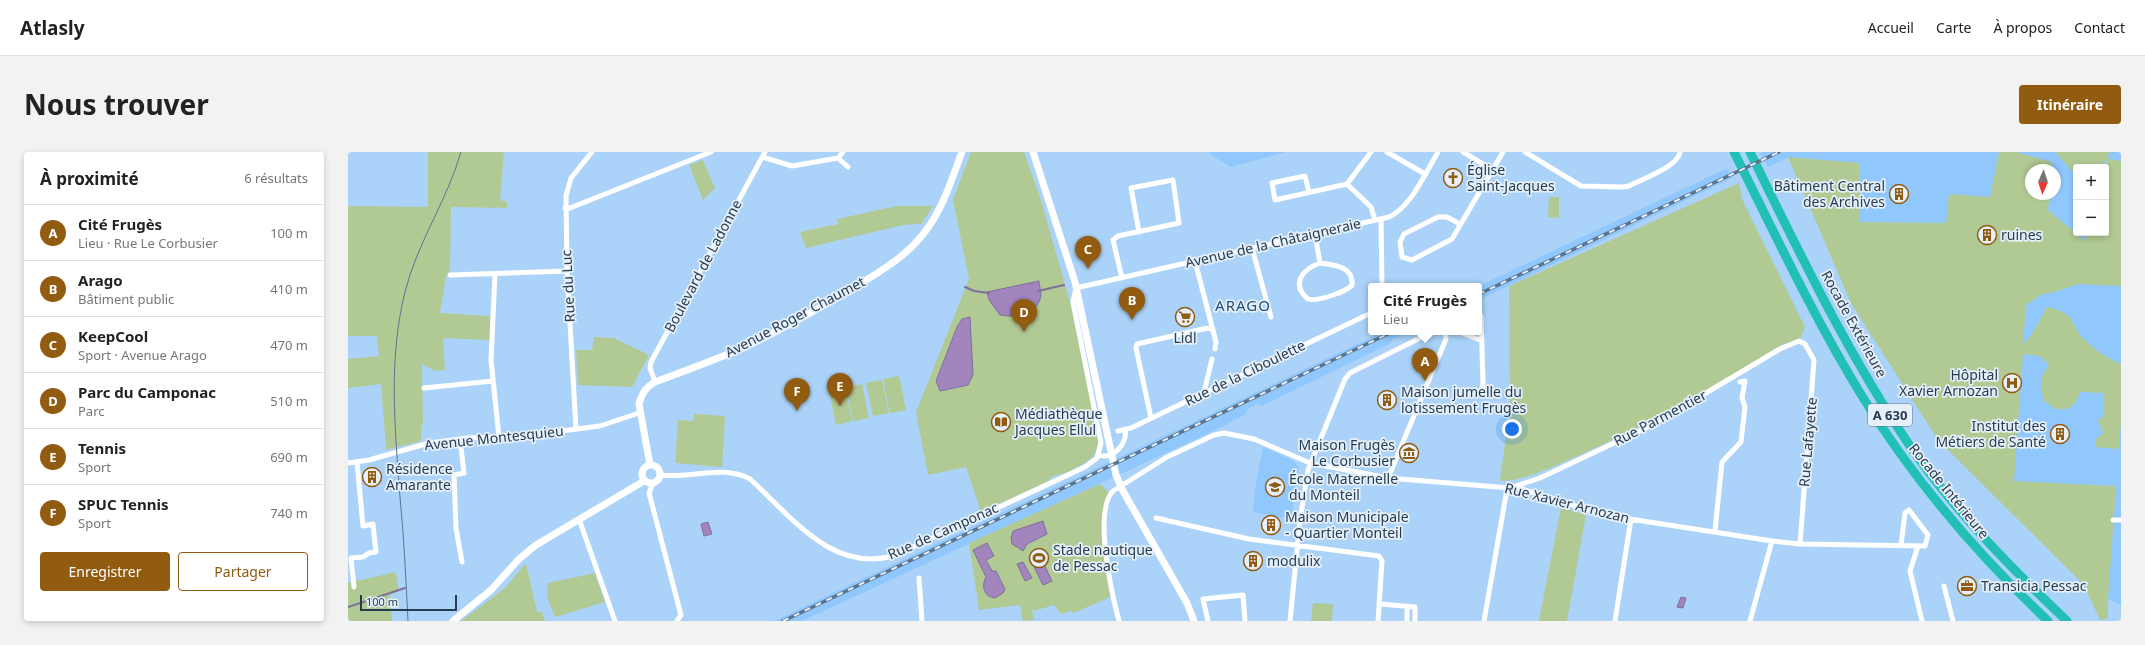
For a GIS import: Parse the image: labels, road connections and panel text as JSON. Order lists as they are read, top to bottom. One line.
{"streets":{"highway":["Rocade Extérieure","A 630","Rocade Intérieure"],"street":["Avenue de la Châtaigneraie","Boulevard de Ladonne","Rue du Luc","Avenue Roger Chaumet","Rue de la Ciboulette","Rue Parmentier","Avenue Montesquieu","Rue Lafayette","Rue Xavier Arnozan","Rue de Camponac"]},"crossings":[["Boulevard de Ladonne","Avenue Roger Chaumet"],["Rue du Luc","Avenue Montesquieu"],["Avenue Roger Chaumet","Avenue Montesquieu"],["Avenue Roger Chaumet","Rue de Camponac"],["Rue Parmentier","Rue Lafayette"],["Rue Parmentier","Rue Xavier Arnozan"],["Rue Lafayette","Rue Xavier Arnozan"]],"districts":["ARAGO"],"places":{"church":["Église Saint-Jacques"],"building":["Bâtiment Central des Archives","ruines","Maison jumelle du lotissement Frugès","Institut des Métiers de Santé","Résidence Amarante","Maison Municipale - Quartier Monteil","modulix"],"supermarket":["Lidl"],"hospital":["Hôpital Xavier Arnozan"],"library":["Médiathèque Jacques Ellul"],"museum":["Maison Frugès Le Corbusier"],"school or university":["École Maternelle du Monteil"],"sports":["Stade nautique de Pessac"],"office":["Transicia Pessac"]},"scale_bar":"100 m","north":"bottom","page":{"header":"Atlasly","nav":["Accueil","Carte","À propos","Contact"],"title":"Nous trouver","buttons":["Itinéraire",["Enregistrer","Partager"]],"heading":["À proximité","6 résultats"],"map_buttons":["+","−"],"list":[{"mark":"A","name":"Cité Frugès","note":"Lieu · Rue Le Corbusier","value":"100 m"},{"mark":"B","name":"Arago","note":"Bâtiment public","value":"410 m"},{"mark":"C","name":"KeepCool","note":"Sport · Avenue Arago","value":"470 m"},{"mark":"D","name":"Parc du Camponac","note":"Parc","value":"510 m"},{"mark":"E","name":"Tennis","note":"Sport","value":"690 m"},{"mark":"F","name":"SPUC Tennis","note":"Sport","value":"740 m"}],"pins":["C","B","D","A","E","F"],"popup":["Cité Frugès","Lieu"],"scale":"100 m"}}
